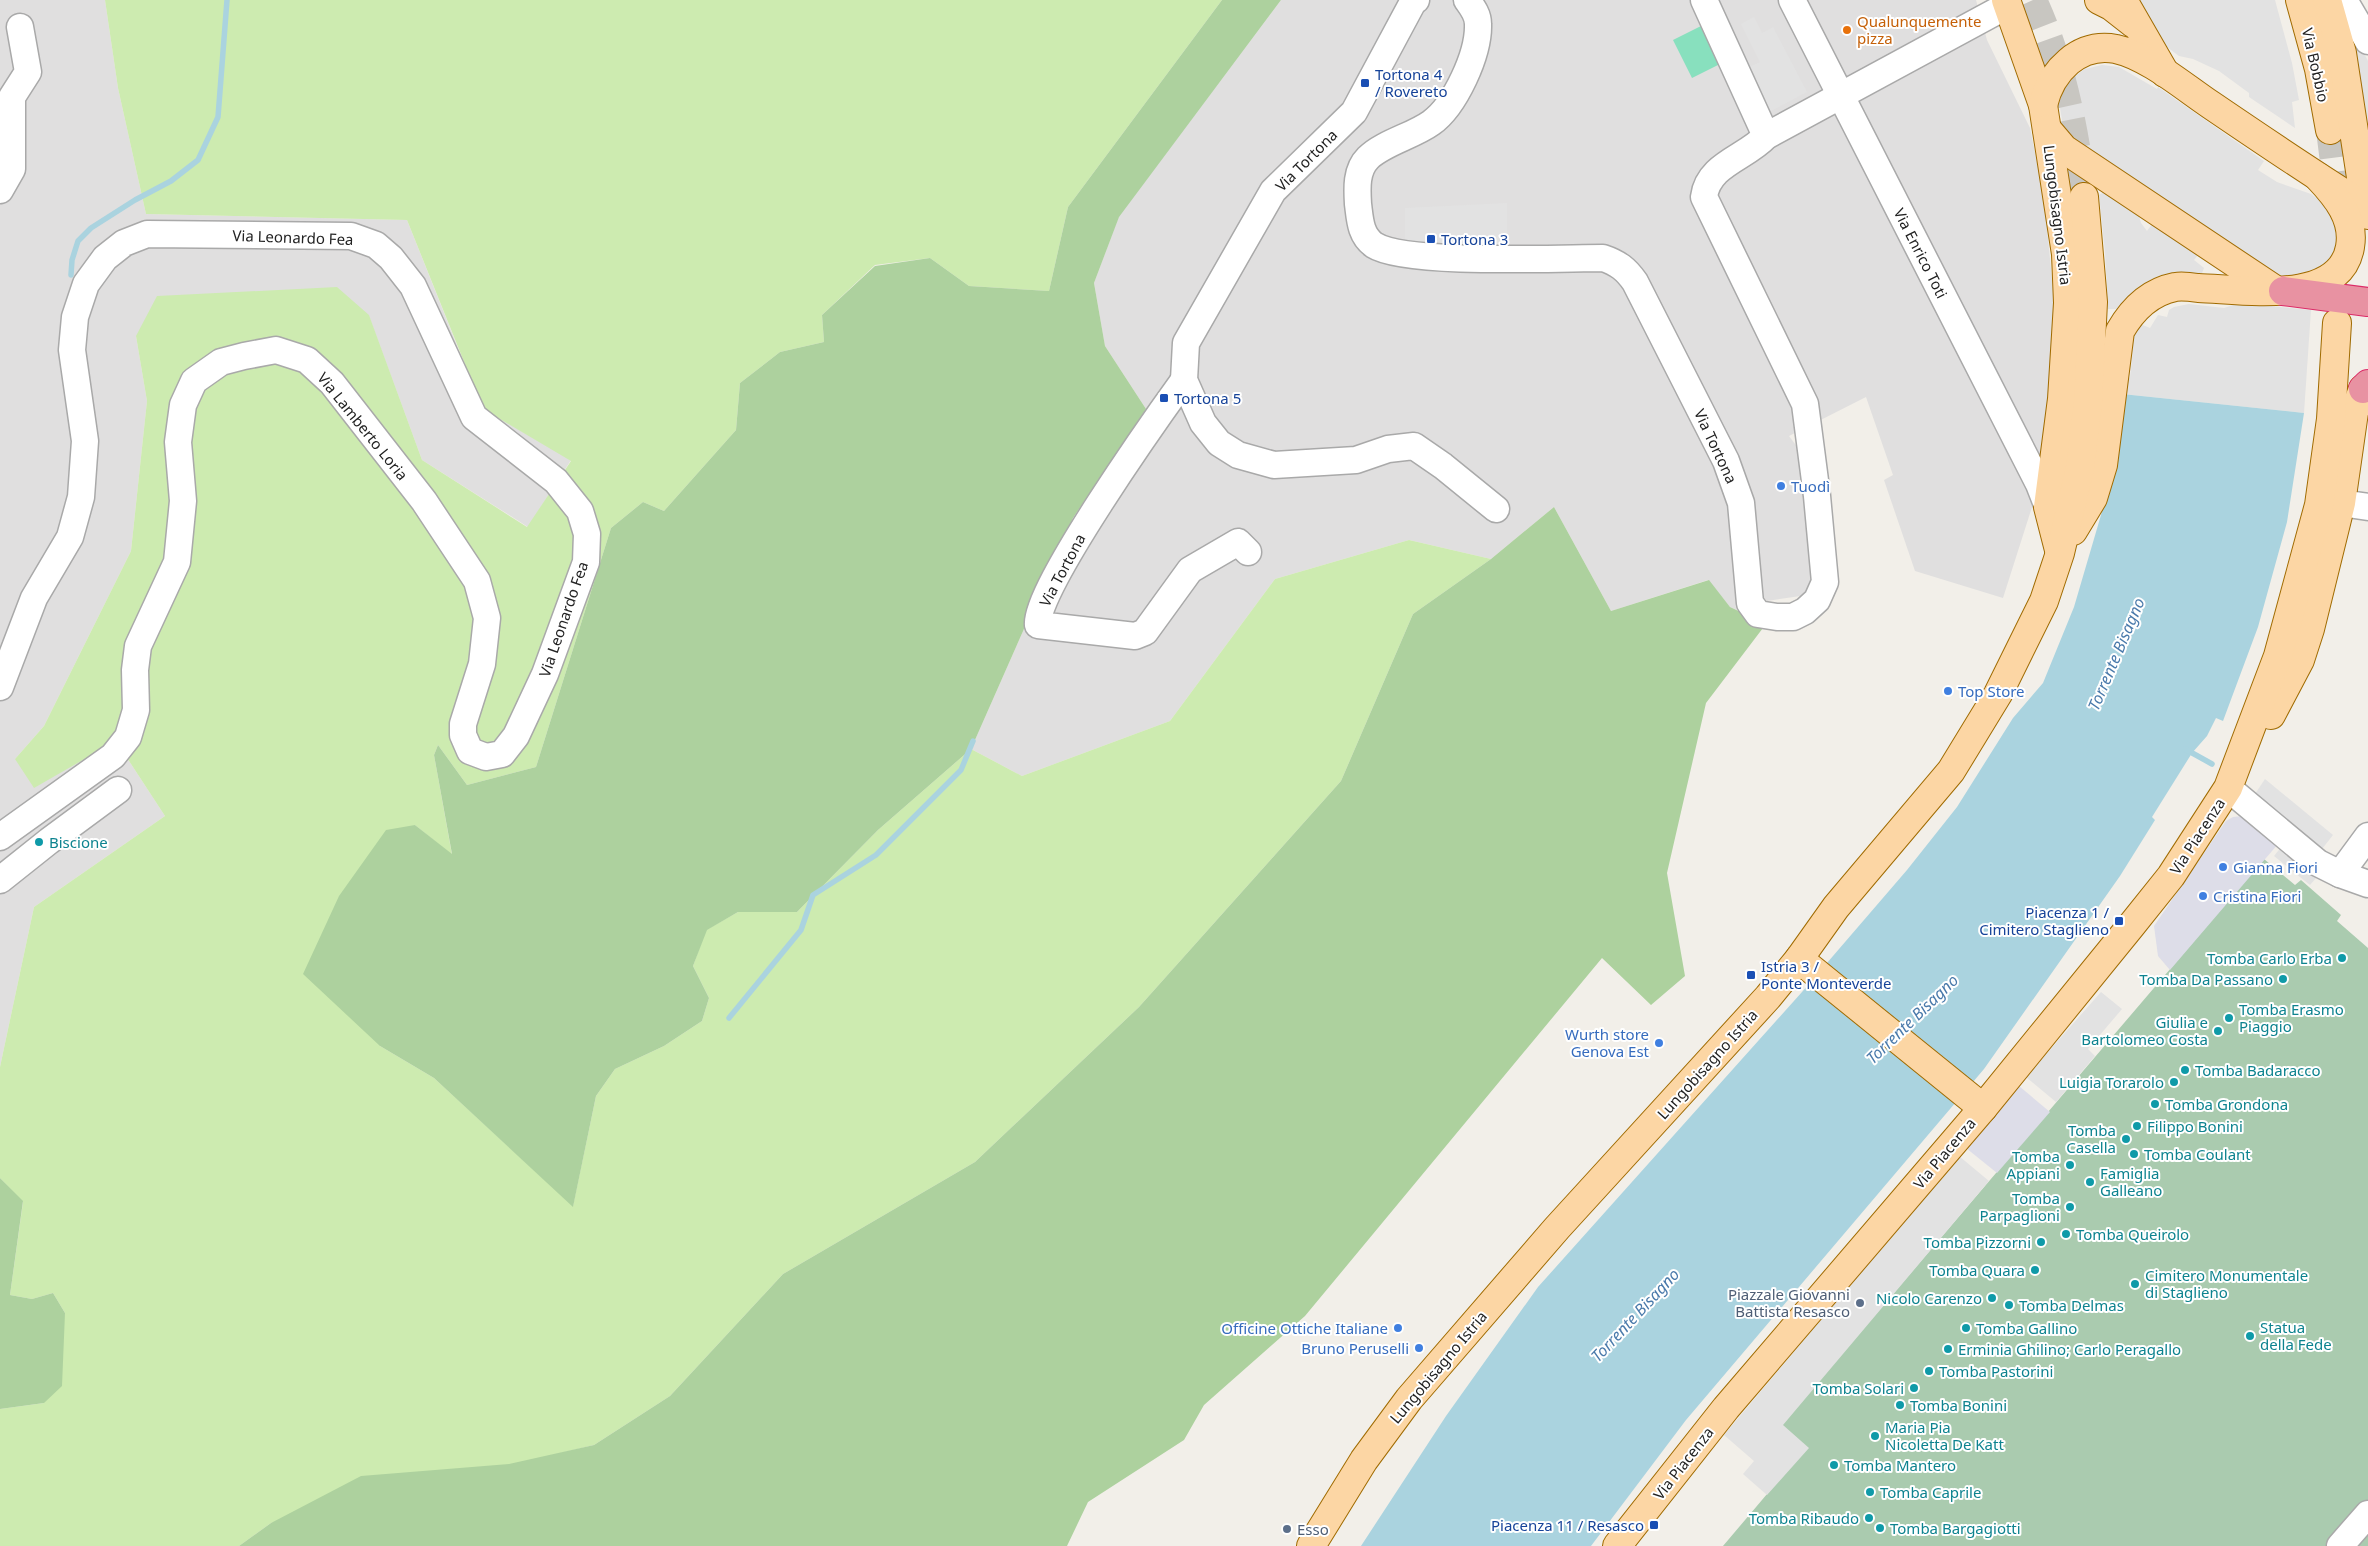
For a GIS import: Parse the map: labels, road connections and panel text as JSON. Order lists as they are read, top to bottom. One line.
{"streets":{"main road":["Via Bobbio","Lungobisagno Istria","Via Piacenza"],"street":["Via Tortona","Via Leonardo Fea","Via Enrico Toti","Via Lamberto Loria"]},"crossings":[["Via Tortona","Lungobisagno Istria"],["Via Tortona","Via Enrico Toti"],["Lungobisagno Istria","Via Enrico Toti"],["Via Leonardo Fea","Via Lamberto Loria"]],"water":["Torrente Bisagno"],"places":{"other":["Qualunquemente pizza","Tuodì","Top Store","Biscione","Gianna Fiori","Cristina Fiori","Tomba Carlo Erba","Tomba Da Passano","Tomba Erasmo Piaggio","Giulia e Bartolomeo Costa","Wurth store Genova Est","Tomba Badaracco","Luigia Torarolo","Tomba Grondona","Filippo Bonini","Tomba Casella","Tomba Coulant","Tomba Appiani","Famiglia Galleano","Tomba Parpaglioni","Tomba Queirolo","Tomba Pizzorni","Tomba Quara","Cimitero Monumentale di Staglieno","Nicolo Carenzo","Piazzale Giovanni Battista Resasco","Tomba Delmas","Officine Ottiche Italiane","Tomba Gallino","Statua della Fede","Bruno Peruselli","Erminia Ghilino; Carlo Peragallo","Tomba Pastorini","Tomba Solari","Tomba Bonini","Maria Pia Nicoletta De Katt","Tomba Mantero","Tomba Caprile","Tomba Ribaudo","Tomba Bargagiotti","Esso"],"transit":["Tortona 4 / Rovereto","Tortona 3","Tortona 5","Piacenza 1 / Cimitero Staglieno","Istria 3 / Ponte Monteverde","Piacenza 11 / Resasco"]}}
